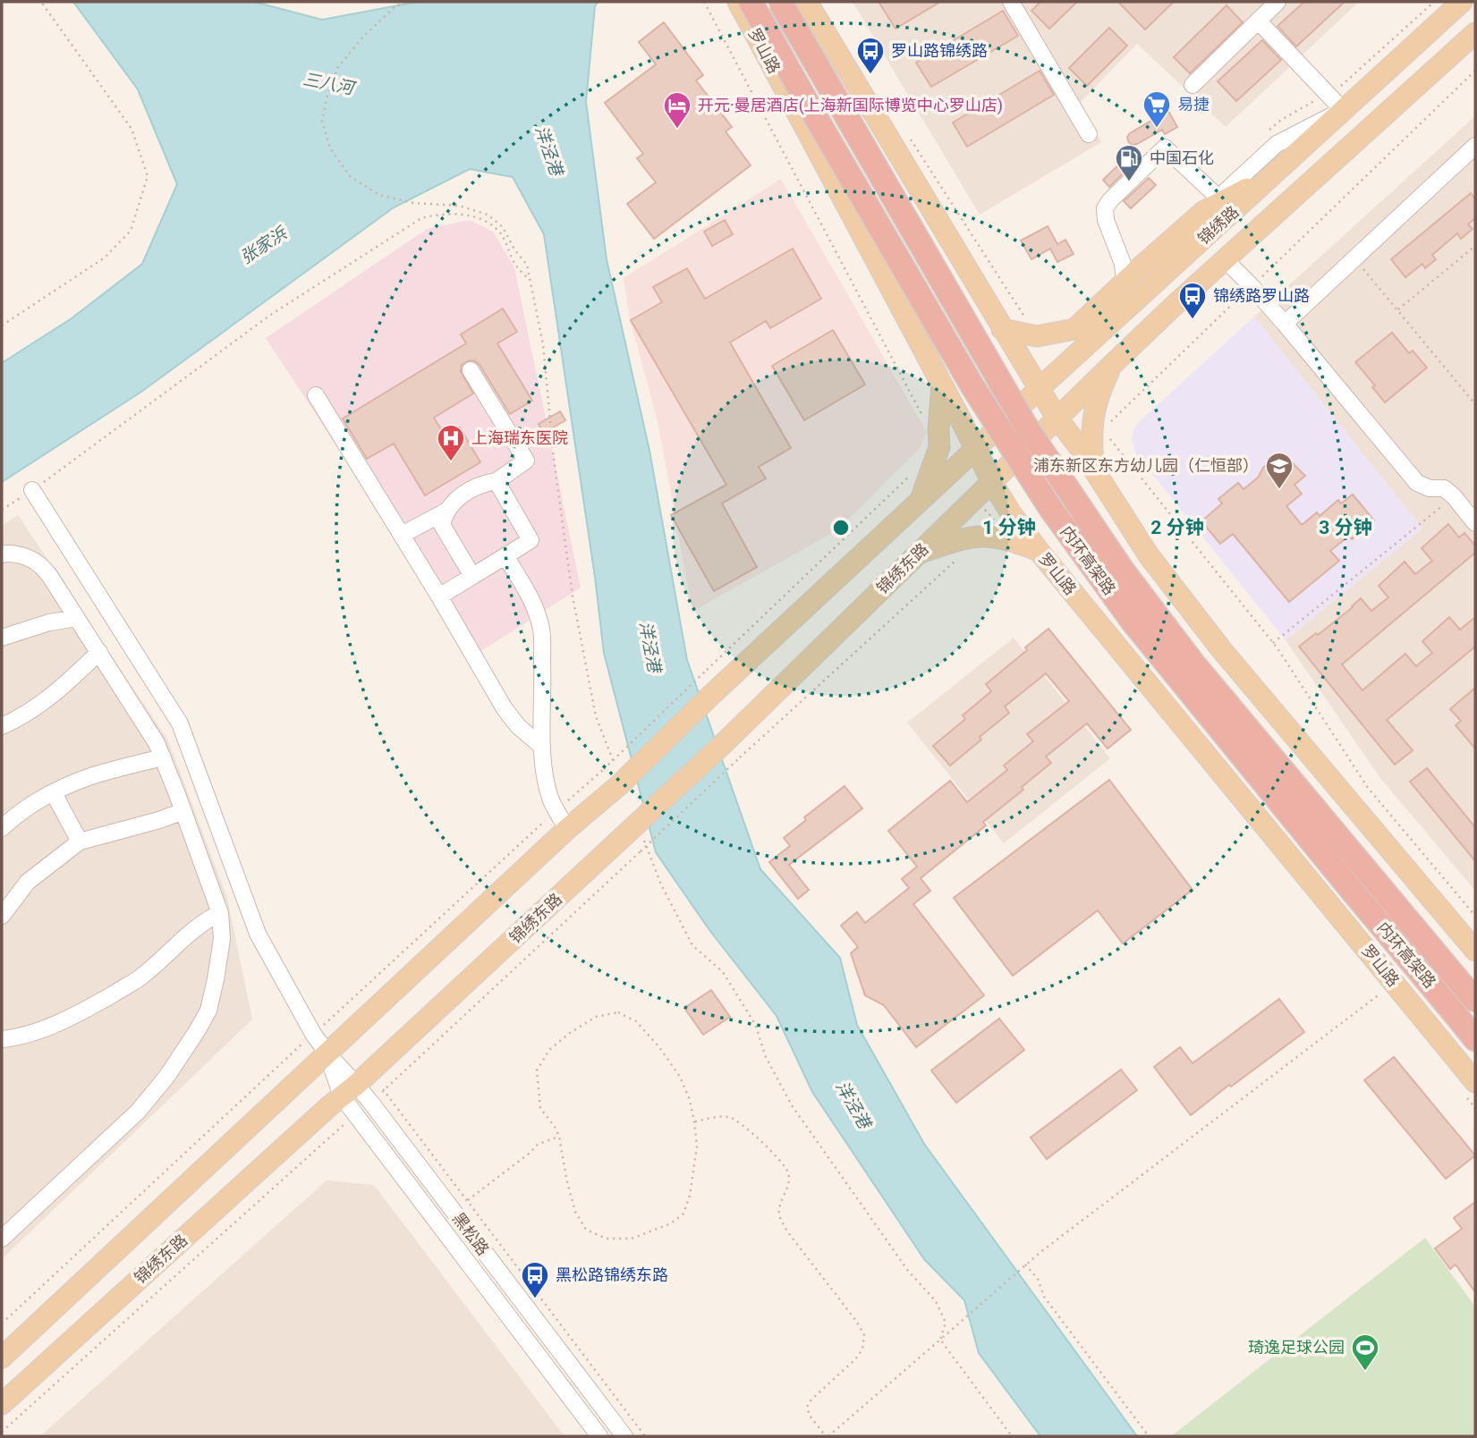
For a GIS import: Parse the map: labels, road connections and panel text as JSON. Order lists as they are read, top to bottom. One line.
{"streets":{"highway":["内环高架路"],"main road":["罗山路","锦绣路","锦绣东路"],"street":["黑松路"]},"crossings":[["罗山路","锦绣路"],["罗山路","锦绣东路"],["锦绣路","锦绣东路"],["锦绣东路","黑松路"]],"water":["三八河","洋泾港","张家浜"],"places":{"bus stop":["罗山路锦绣路","锦绣路罗山路","黑松路锦绣东路"],"supermarket":["易捷"],"hotel":["开元·曼居酒店(上海新国际博览中心罗山店)"],"fuel station":["中国石化"],"hospital":["上海瑞东医院"],"school or university":["浦东新区东方幼儿园（仁恒部）"],"sports":["琦逸足球公园"]},"rings":["1 分钟","2 分钟","3 分钟"]}
